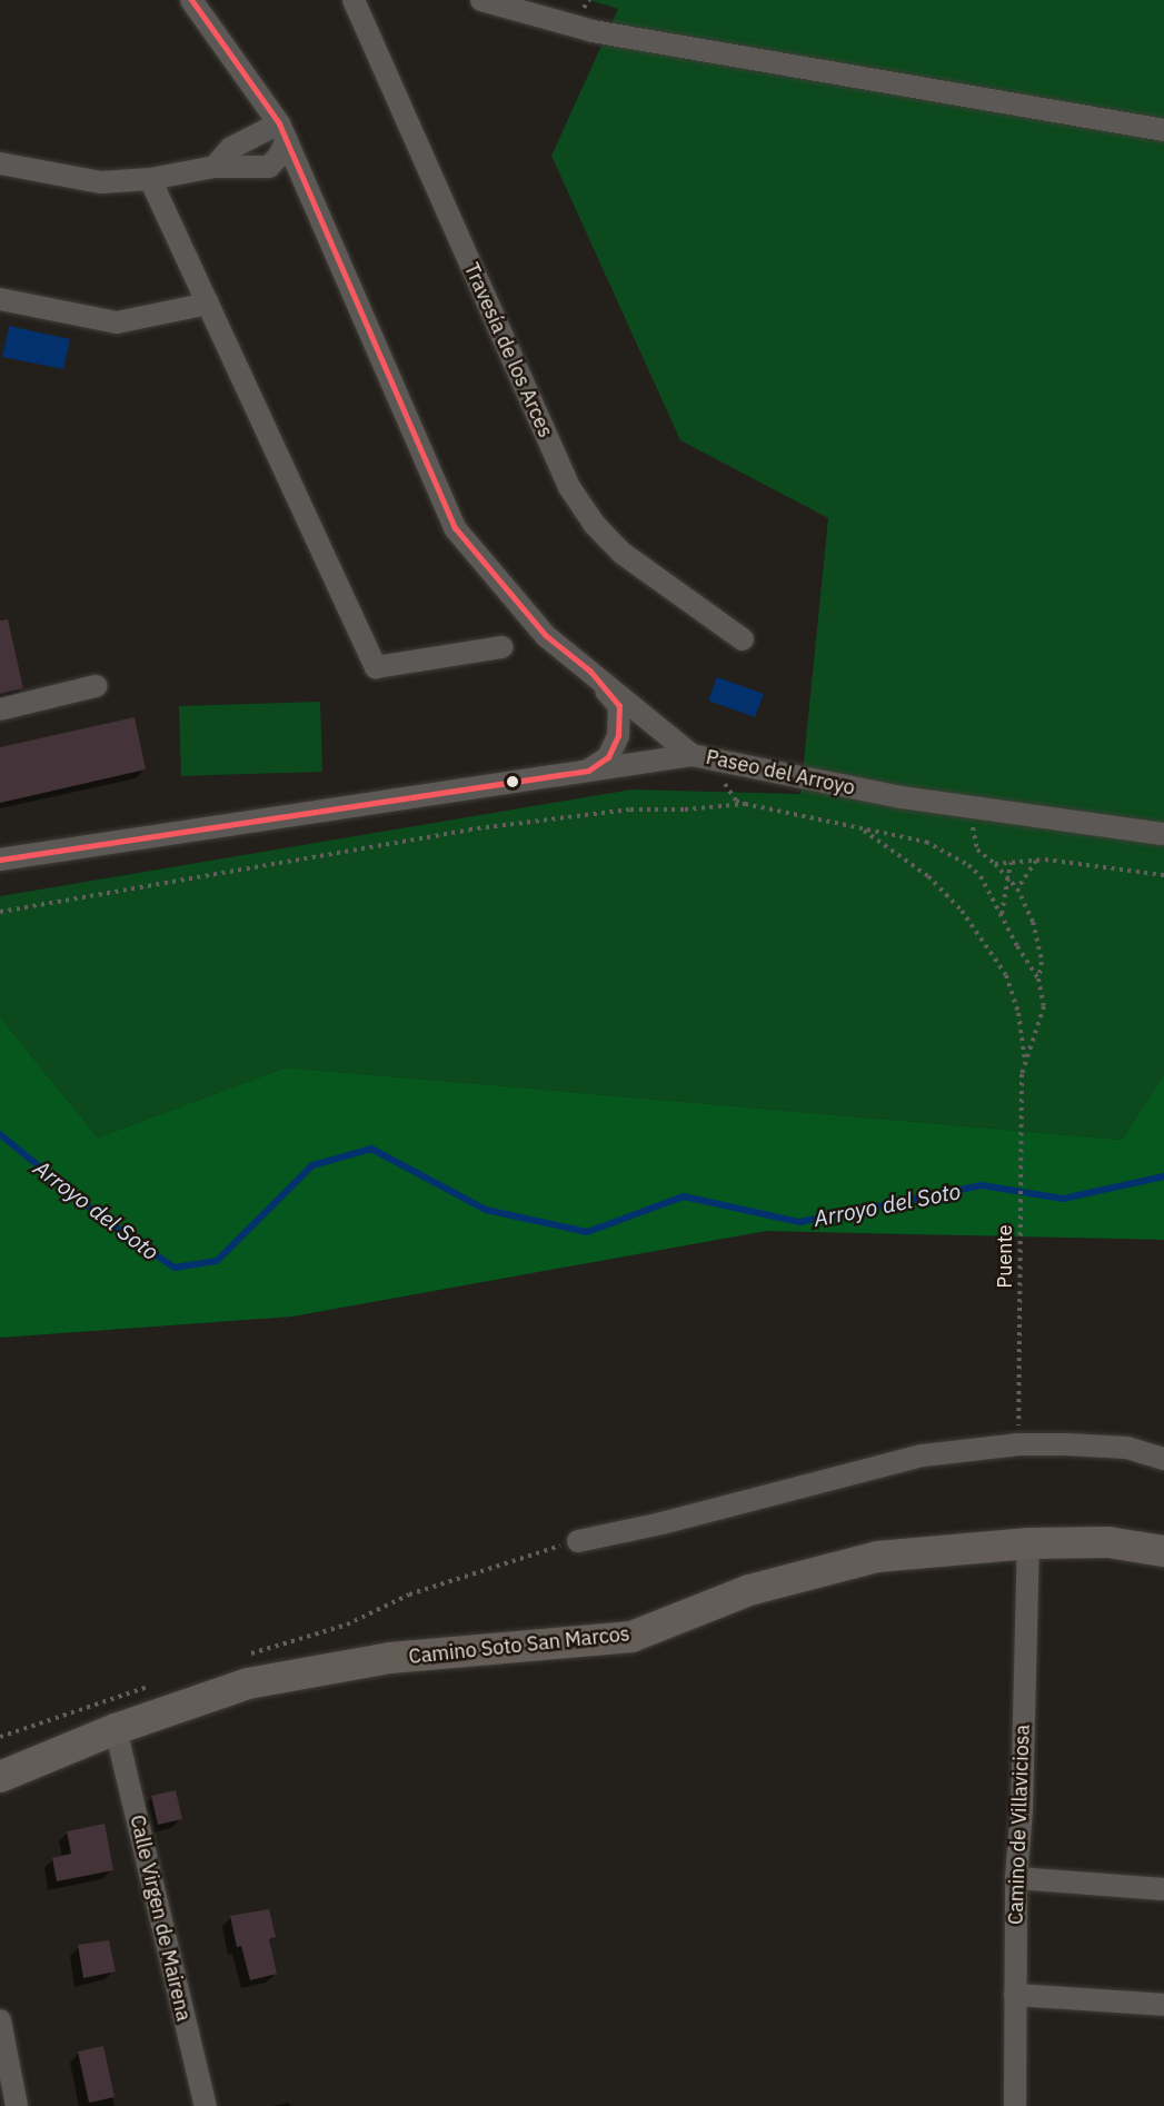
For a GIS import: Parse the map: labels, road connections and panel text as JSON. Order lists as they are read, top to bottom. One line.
{"streets":{"street":["Travesía de los Arces","Paseo del Arroyo","Camino Soto San Marcos","Camino de Villaviciosa","Calle Virgen de Mairena"],"path":["Puente"]},"crossings":[["Camino Soto San Marcos","Camino de Villaviciosa"],["Camino Soto San Marcos","Calle Virgen de Mairena"]],"water":["Arroyo del Soto"]}
